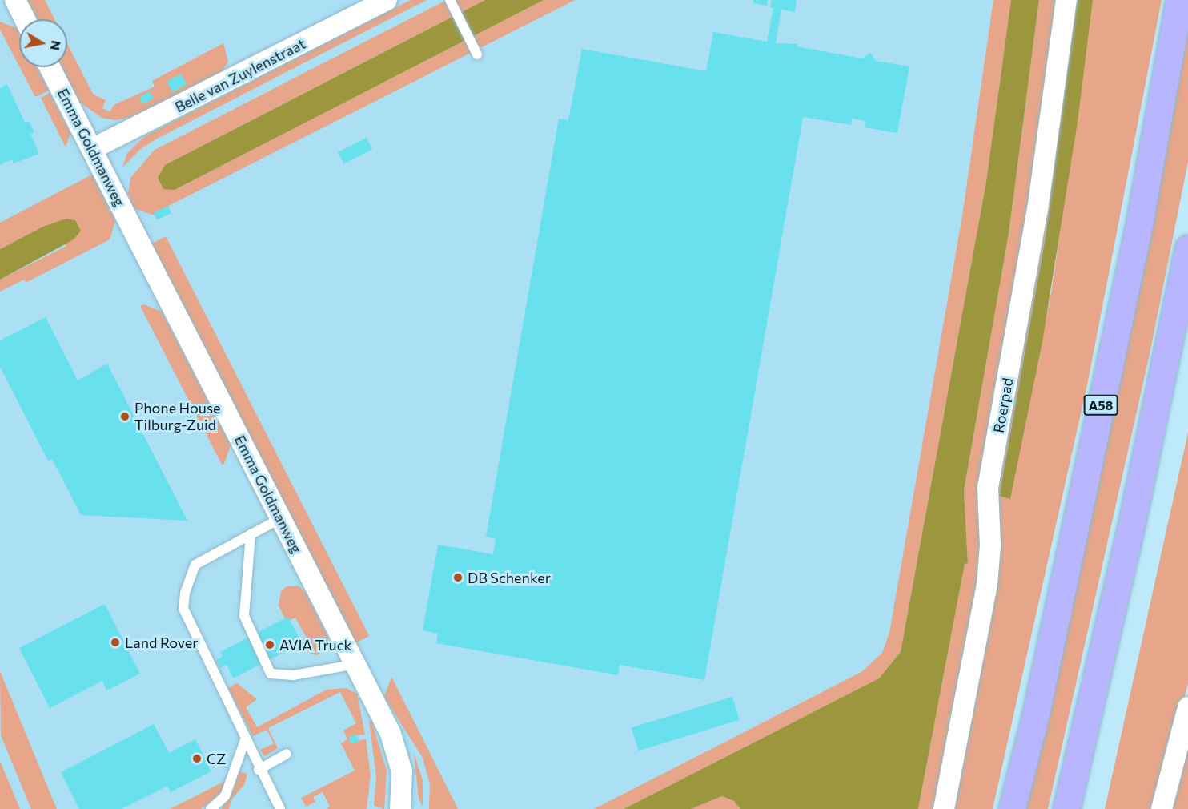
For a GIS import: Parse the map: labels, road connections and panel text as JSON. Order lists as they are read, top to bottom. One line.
{"streets":{"highway":["A58"],"street":["Belle van Zuylenstraat","Emma Goldmanweg","Roerpad"]},"crossings":[["Belle van Zuylenstraat","Emma Goldmanweg"]],"places":["Phone House Tilburg-Zuid","DB Schenker","Land Rover","AVIA Truck","CZ"],"north":"right"}
